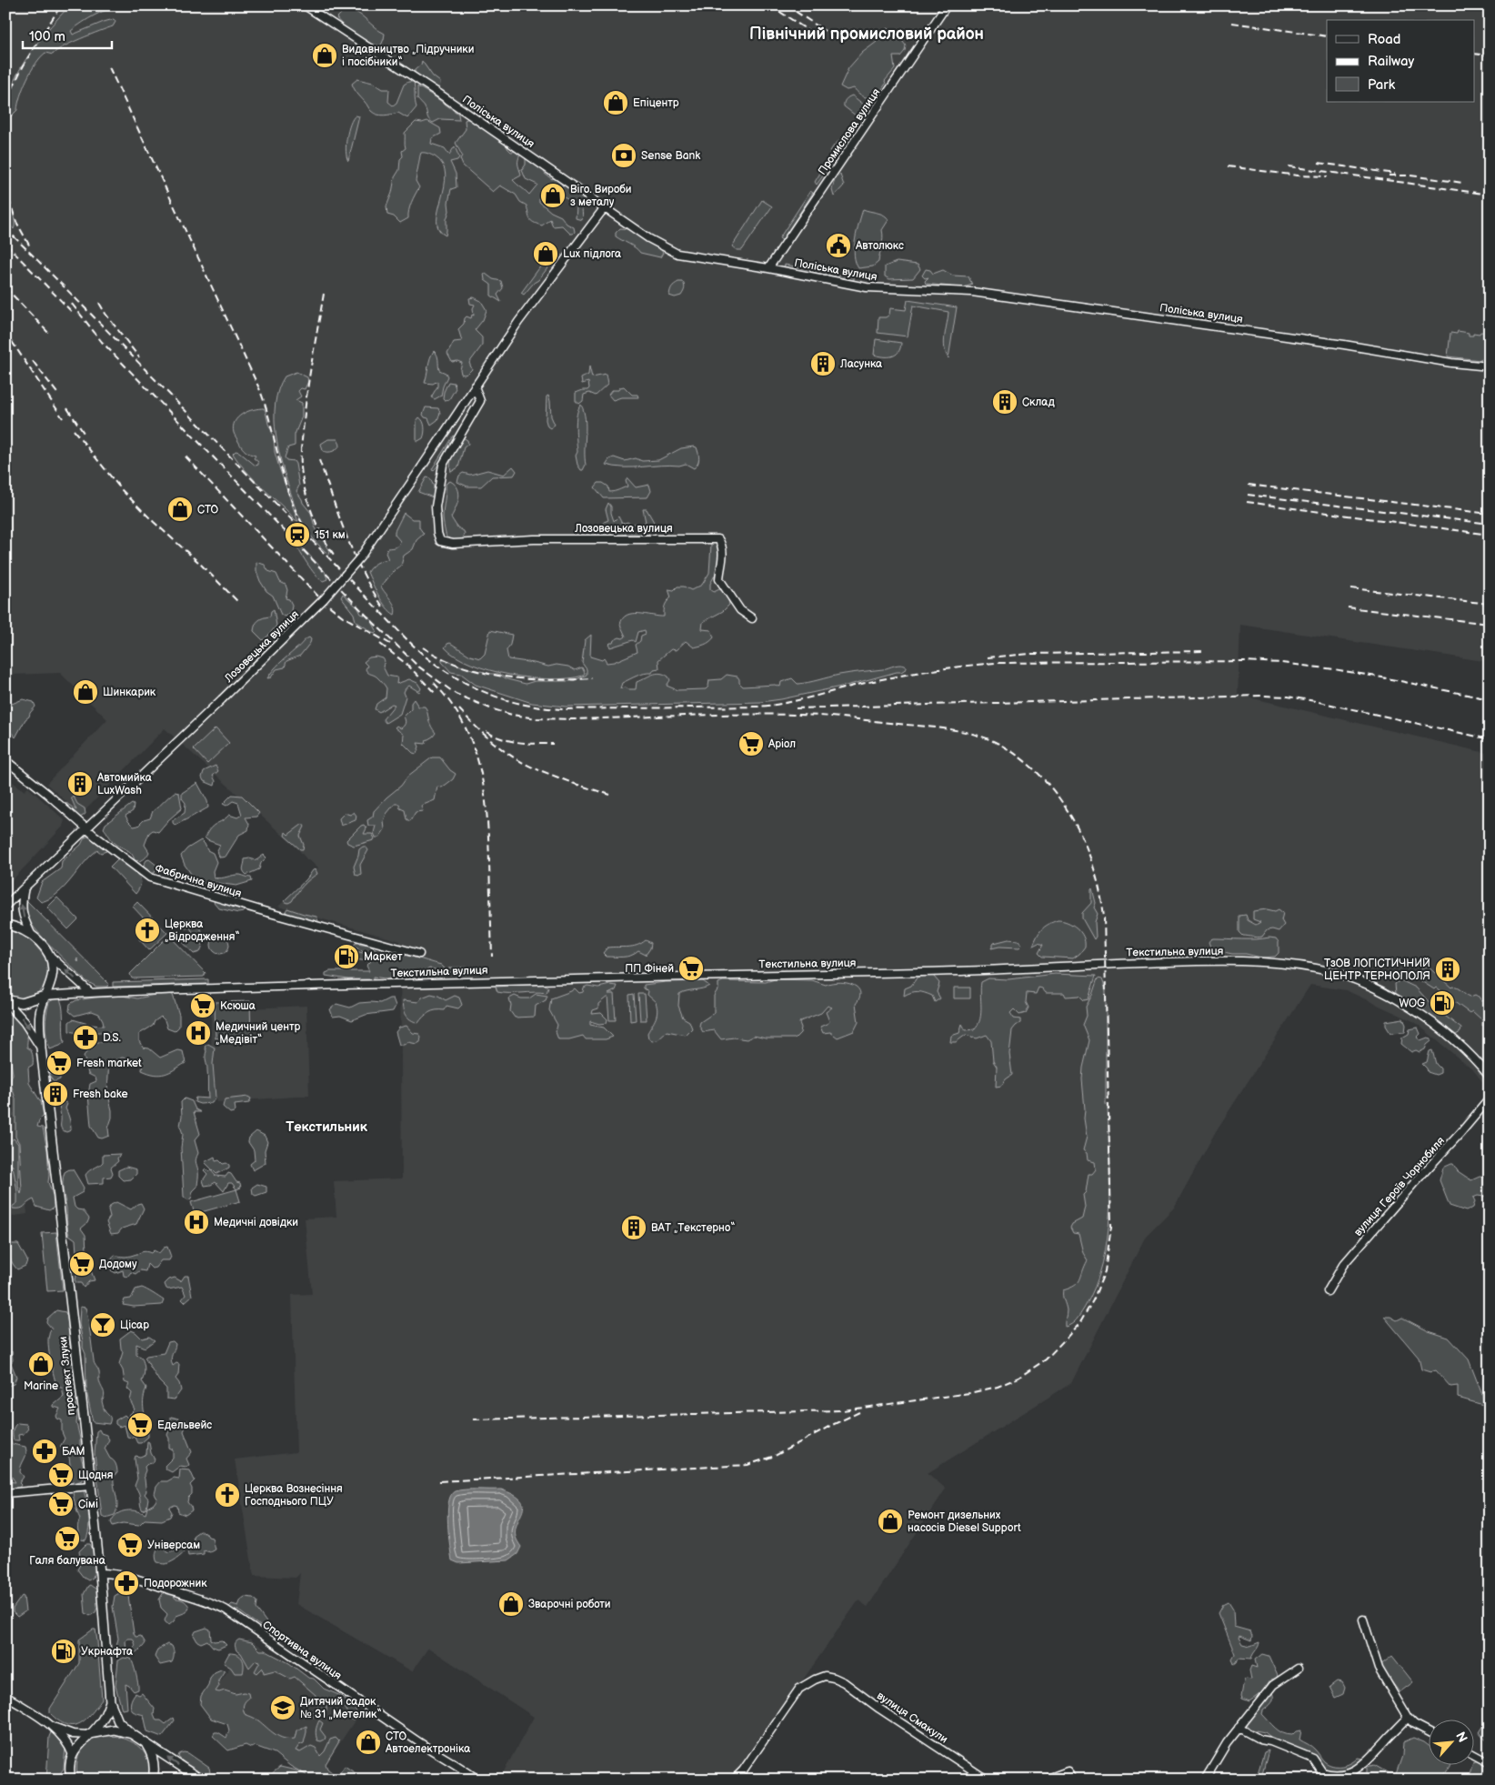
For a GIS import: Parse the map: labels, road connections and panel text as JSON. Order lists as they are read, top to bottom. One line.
{"streets":{"main road":["проспект Злуки"],"street":["Поліська вулиця","Промислова вулиця","Лозовецька вулиця","Фабрична вулиця","Текстильна вулиця","вулиця Героїв Чорнобиля","Спортивна вулиця","вулиця Смакули"]},"crossings":[["Поліська вулиця","Промислова вулиця"],["Поліська вулиця","Лозовецька вулиця"],["Лозовецька вулиця","Фабрична вулиця"],["Текстильна вулиця","проспект Злуки"],["проспект Злуки","Спортивна вулиця"]],"districts":["Північний промисловий район","Текстильник"],"places":{"shop":["Видавництво „Підручники і посібники“","Епіцентр","Віго. Вироби з металу","Lux підлога","СТО","Шинкарик","Marine","Ремонт дизельних насосів Diesel Support","Зварочні роботи","СТО Автоелектроніка"],"bank":["Sense Bank"],"public building":["Автолюкс"],"building":["Ласунка","Склад","Автомийка LuxWash","ТзОВ ЛОГІСТИЧНИЙ ЦЕНТР ТЕРНОПОЛЯ","Fresh bake","ВАТ „Текстерно“"],"station":["151 км"],"supermarket":["Аріол","ПП Фіней","Ксюша","Fresh market","Додому","Едельвейс","Щодня","Сімі","Галя балувана","Універсам"],"church":["Церква „Відродження“","Церква Вознесіння Господнього ПЦУ"],"fuel station":["Маркет","WOG","Укрнафта"],"hospital":["Медичний центр „Медівіт“","Медичні довідки"],"pharmacy":["D.S.","БАМ","Подорожник"],"bar":["Цісар"],"school or university":["Дитячий садок № 31 „Метелик“"]},"legend":["Road","Railway","Park"],"scale_bar":"100 m","north":"top right"}
